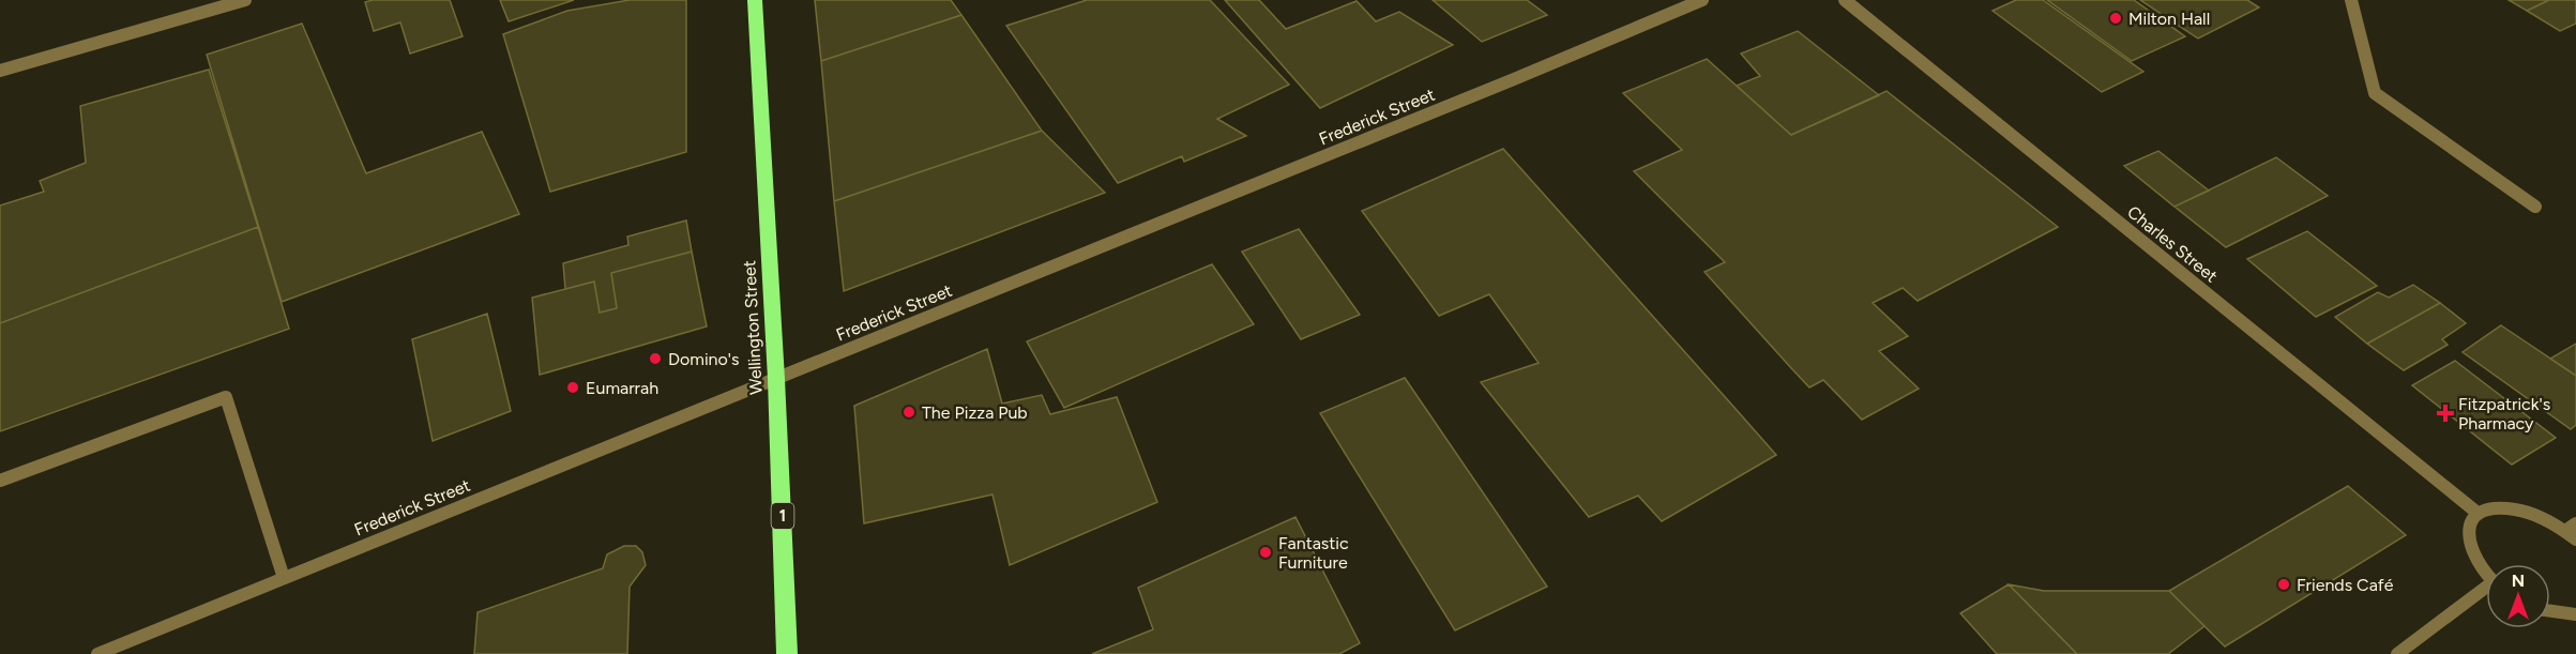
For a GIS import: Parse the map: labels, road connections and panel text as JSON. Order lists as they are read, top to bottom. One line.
{"streets":{"highway":["Wellington Street","1"],"street":["Frederick Street","Charles Street"]},"crossings":[["Frederick Street","Wellington Street"]],"places":{"other":["Milton Hall","Domino's","Eumarrah","The Pizza Pub","Fantastic Furniture","Friends Café"],"health":["Fitzpatrick's Pharmacy"]},"north":"top"}
